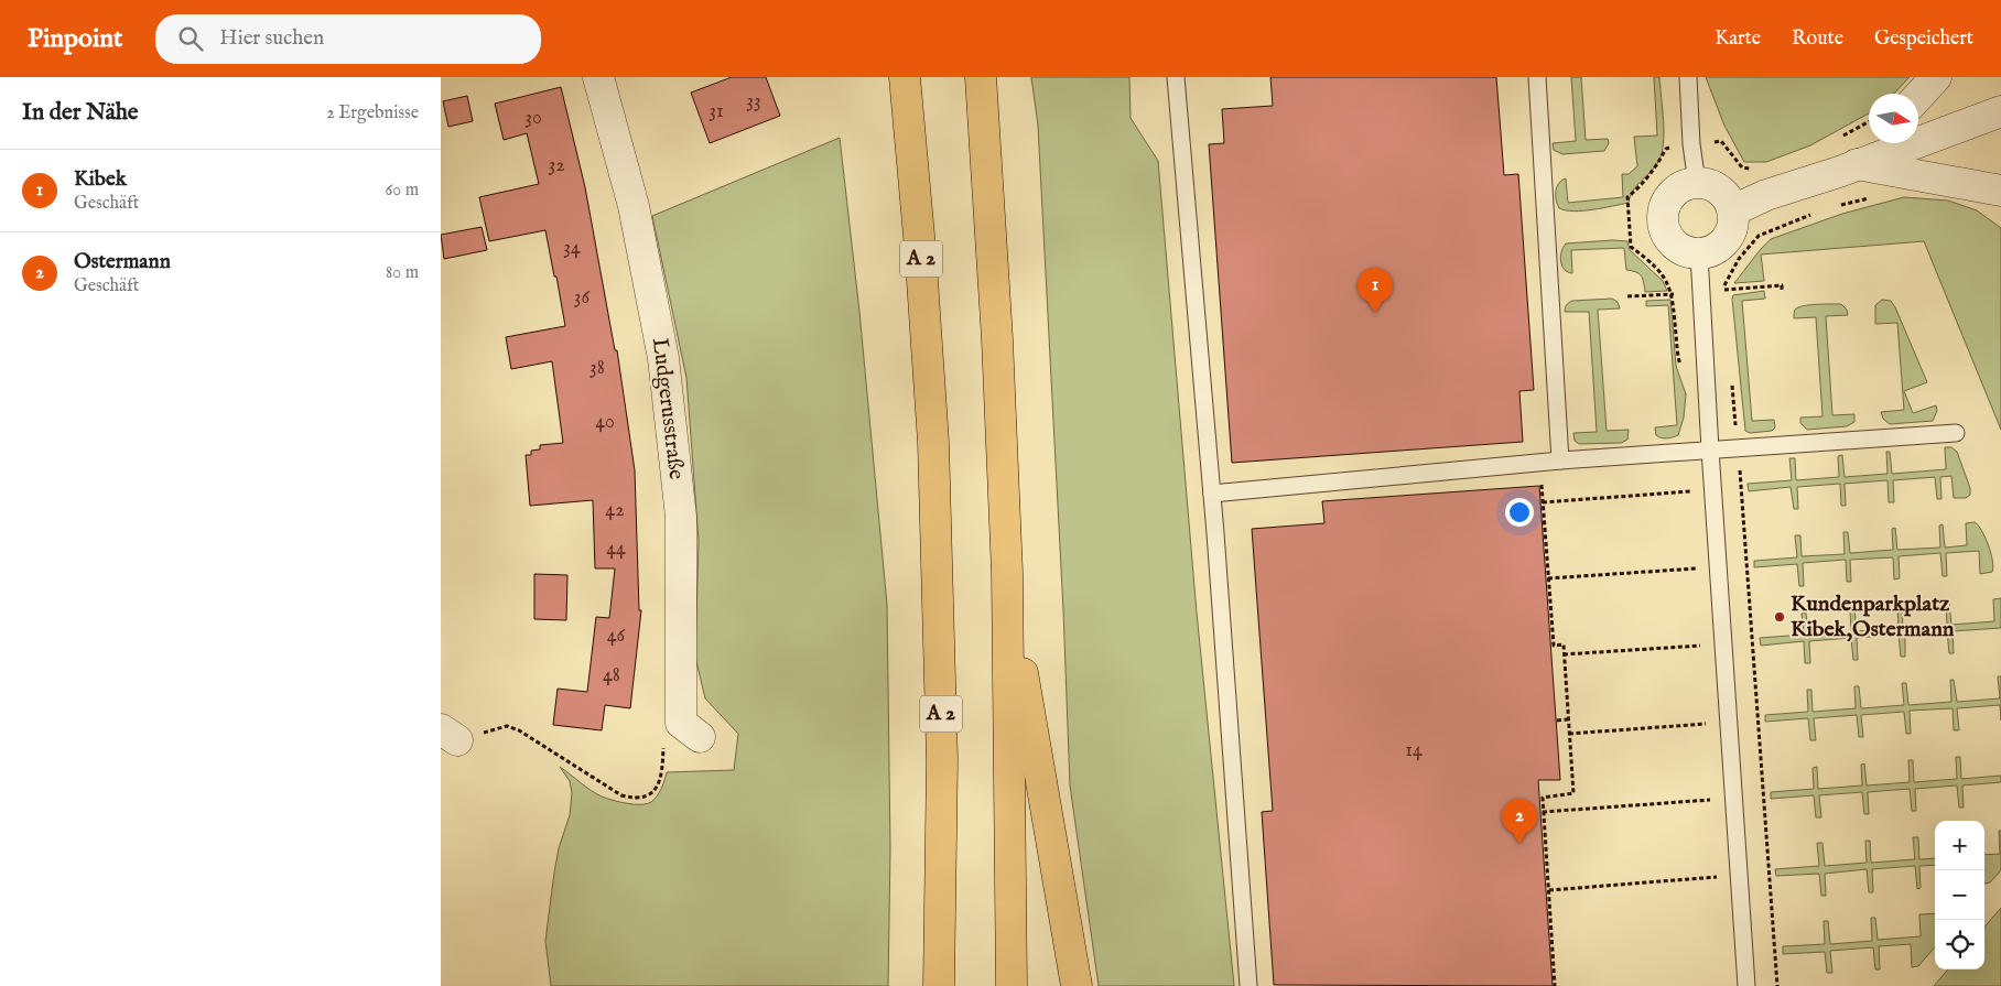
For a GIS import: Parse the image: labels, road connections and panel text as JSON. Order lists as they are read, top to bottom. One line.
{"streets":{"highway":["A 2"],"street":["Ludgerusstraße"]},"places":["Kundenparkplatz Kibek,Ostermann"],"house_numbers":["33","31","30","32","34","36","38","40","42","44","46","48","14"],"north":"right","page":{"header":"Pinpoint","search":"Hier suchen","nav":["Karte","Route","Gespeichert"],"heading":["In der Nähe","2 Ergebnisse"],"list":[{"mark":"1","name":"Kibek","note":"Geschäft","value":"60 m"},{"mark":"2","name":"Ostermann","note":"Geschäft","value":"80 m"}],"pins":["1","2"],"map_buttons":["+","−"]}}
